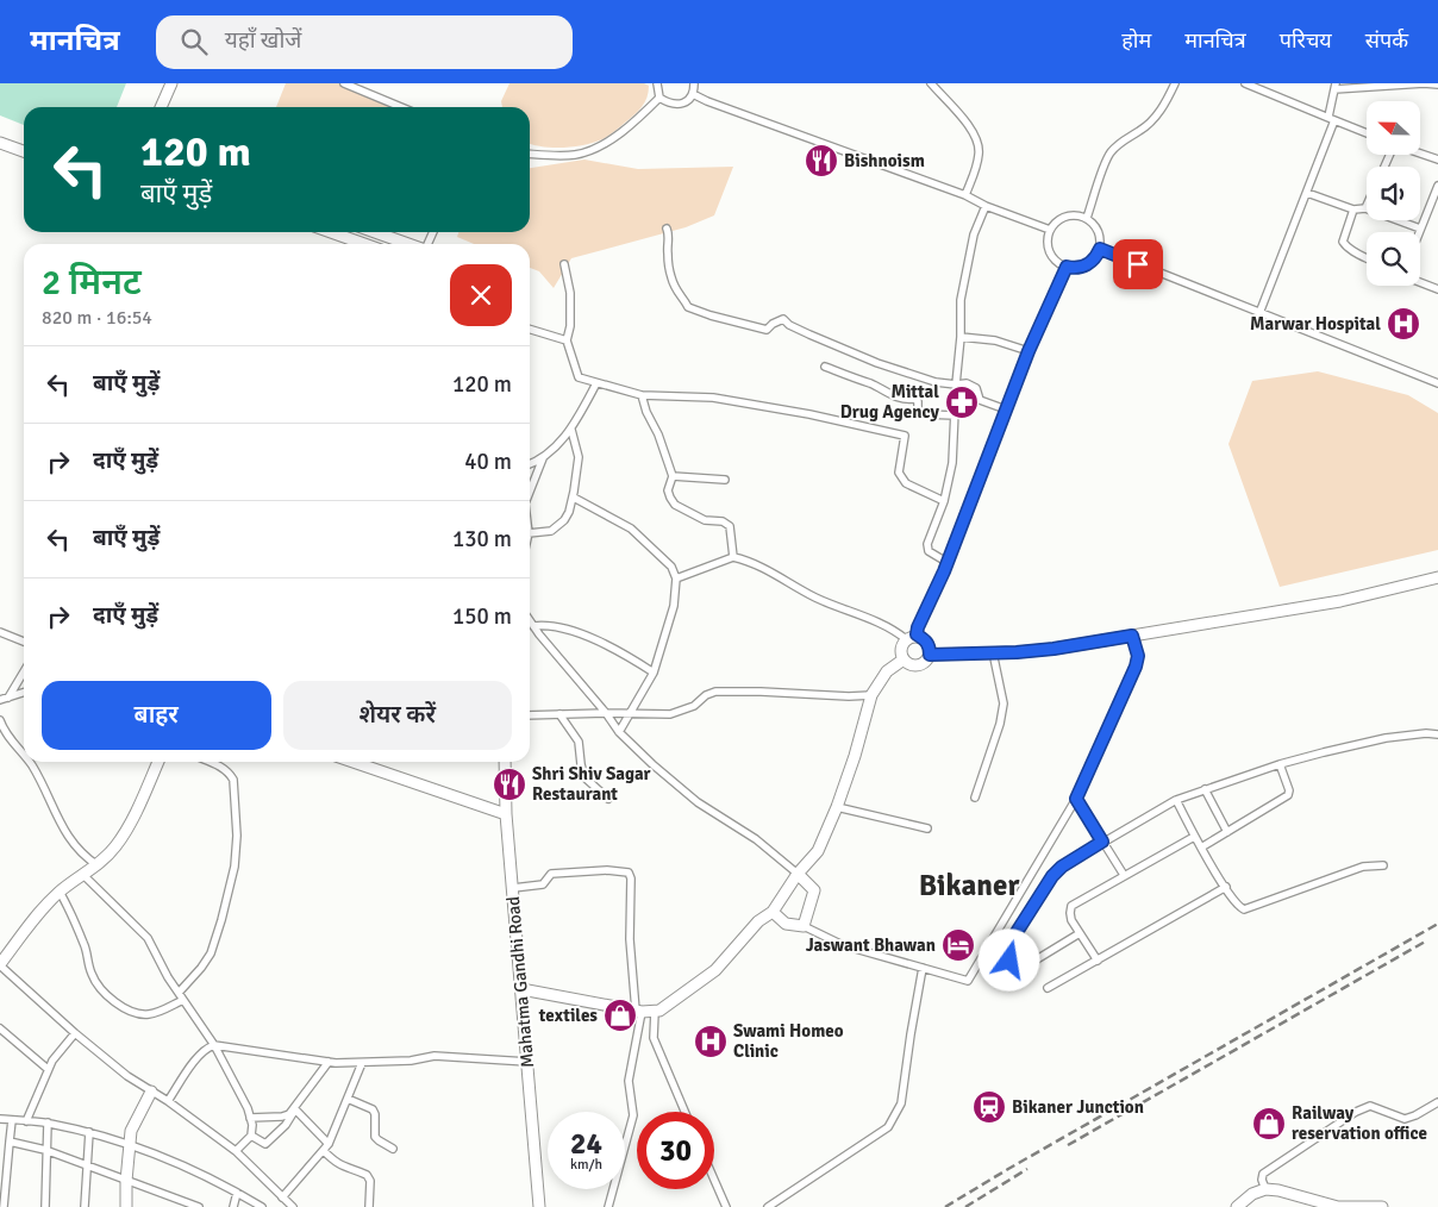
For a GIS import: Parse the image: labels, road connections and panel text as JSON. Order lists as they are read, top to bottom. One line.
{"streets":{"street":["Mahatma Gandhi Road"]},"districts":["Bikaner"],"places":{"restaurant":["Bishnoism","Shri Shiv Sagar Restaurant"],"hospital":["Marwar Hospital","Swami Homeo Clinic"],"pharmacy":["Mittal Drug Agency"],"hotel":["Jaswant Bhawan"],"shop":["textiles","Railway reservation office"],"station":["Bikaner Junction"]},"north":"left","page":{"header":"मानचित्र","search":"यहाँ खोजें","nav":["होम","मानचित्र","परिचय","संपर्क"],"turn":["120 m","बाएँ मुड़ें"],"heading":["2 मिनट","820 m · 16:54"],"list":[{"name":"बाएँ मुड़ें","value":"120 m"},{"name":"दाएँ मुड़ें","value":"40 m"},{"name":"बाएँ मुड़ें","value":"130 m"},{"name":"दाएँ मुड़ें","value":"150 m"}],"buttons":["बाहर","शेयर करें"],"speed":"24 km/h","limit":"30"}}
